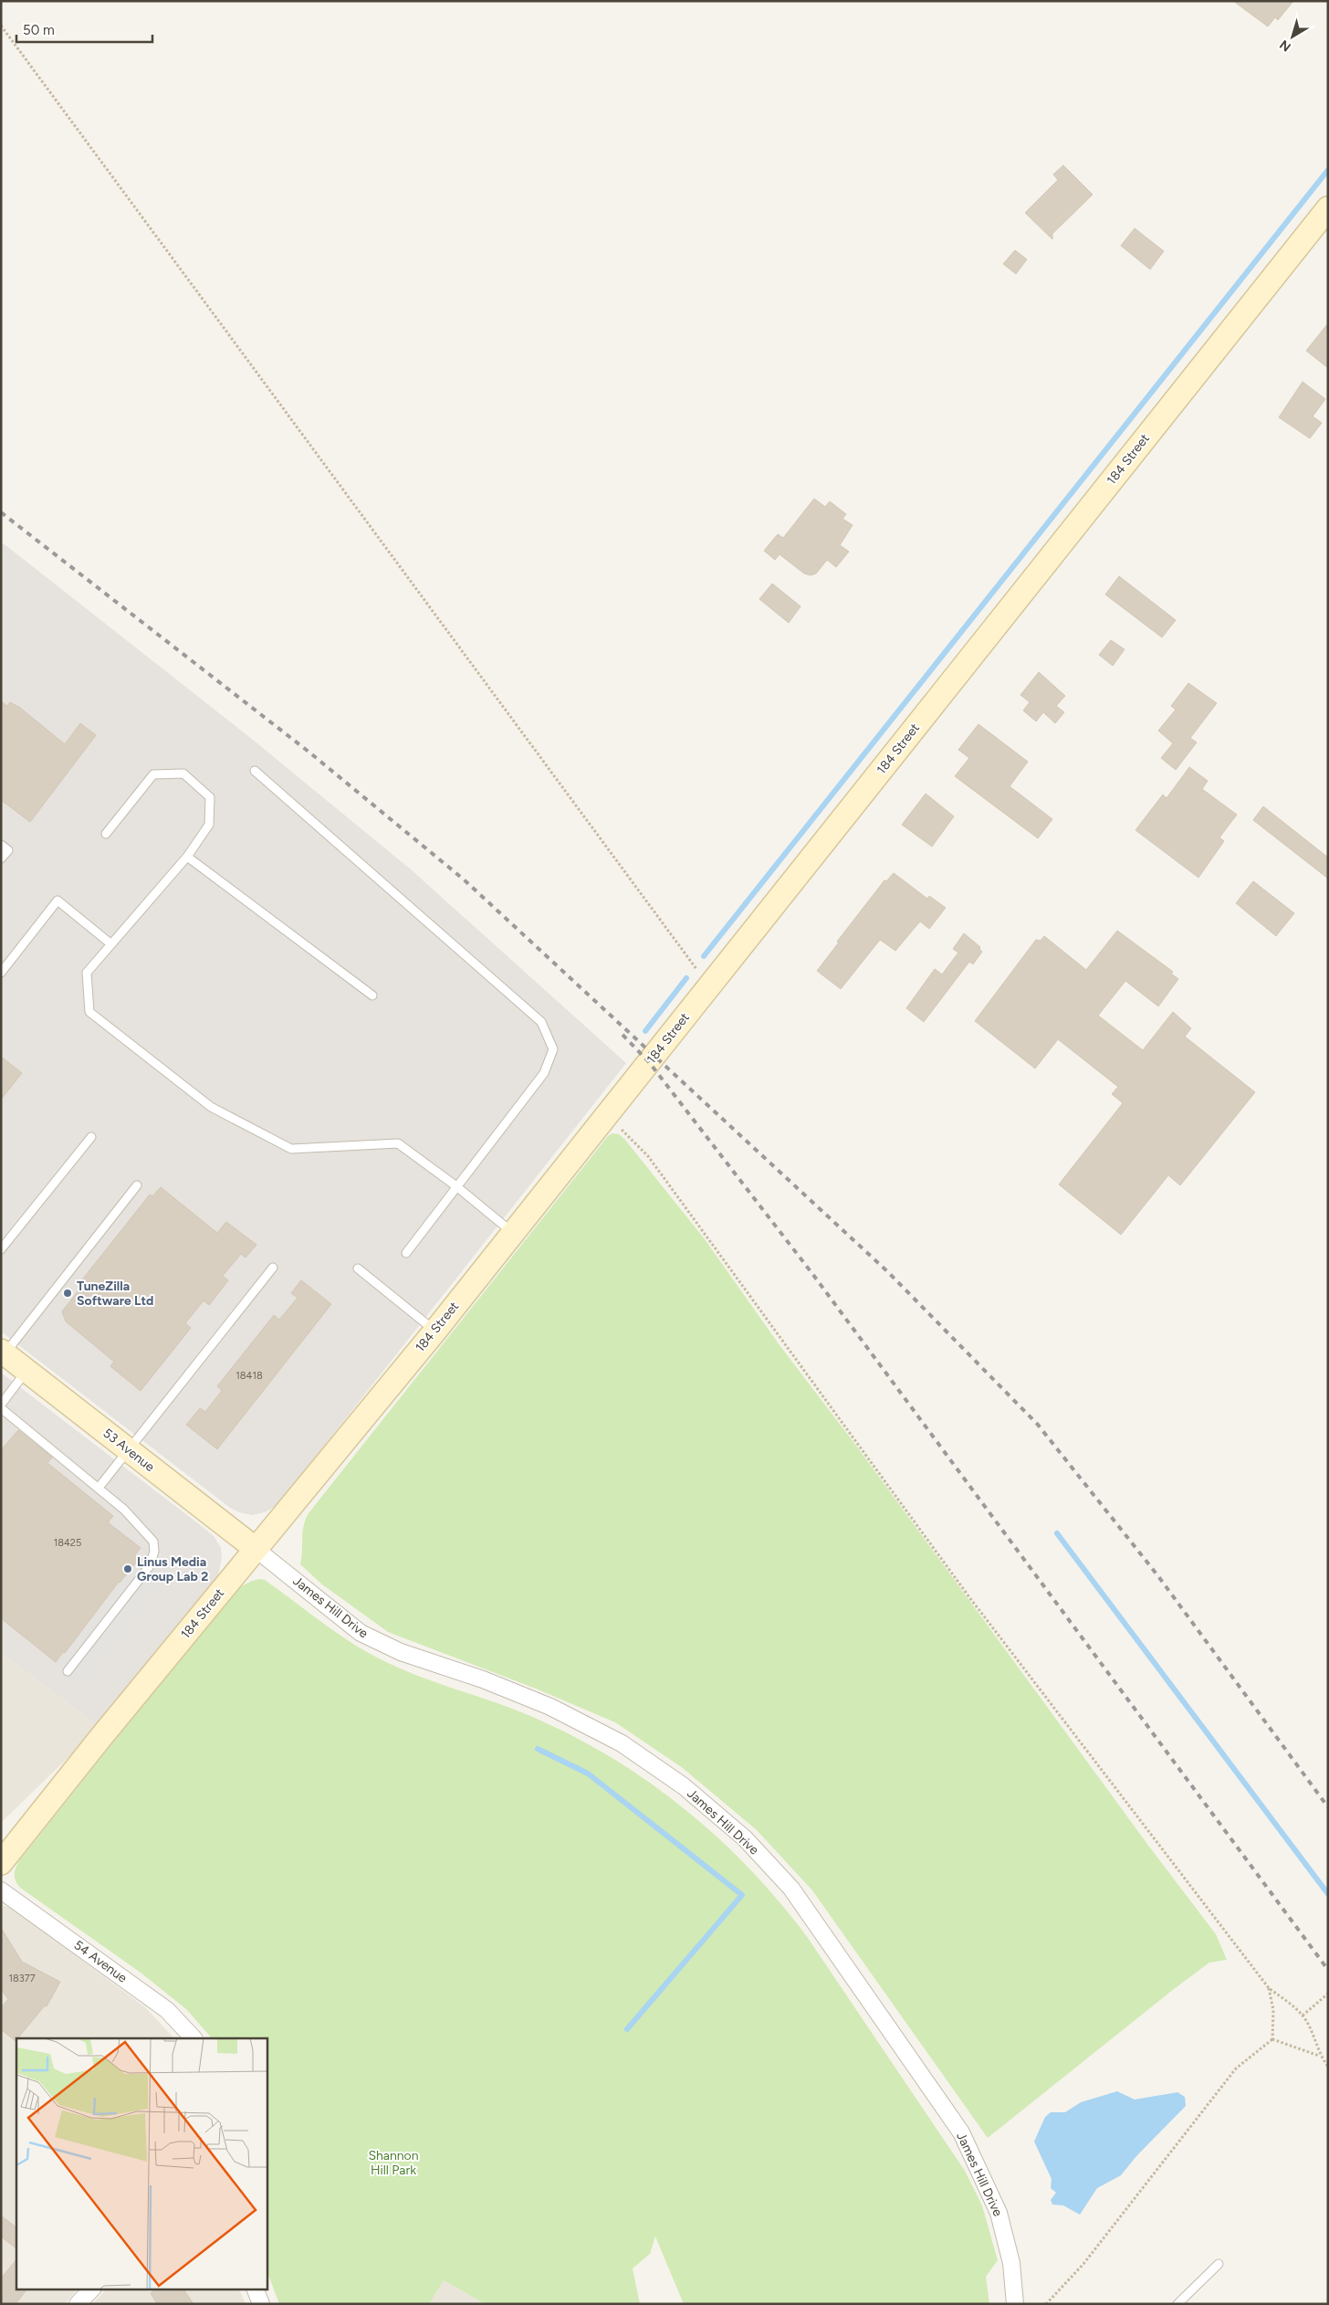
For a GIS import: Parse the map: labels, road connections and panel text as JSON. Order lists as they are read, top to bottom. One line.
{"streets":{"main road":["184 Street","53 Avenue"],"street":["James Hill Drive","54 Avenue"]},"crossings":[["184 Street","53 Avenue"],["184 Street","James Hill Drive"],["53 Avenue","James Hill Drive"]],"parks":["Shannon Hill Park"],"places":["TuneZilla Software Ltd","Linus Media Group Lab 2"],"house_numbers":["18418","18425","18377"],"scale_bar":"50 m","north":"bottom left"}
